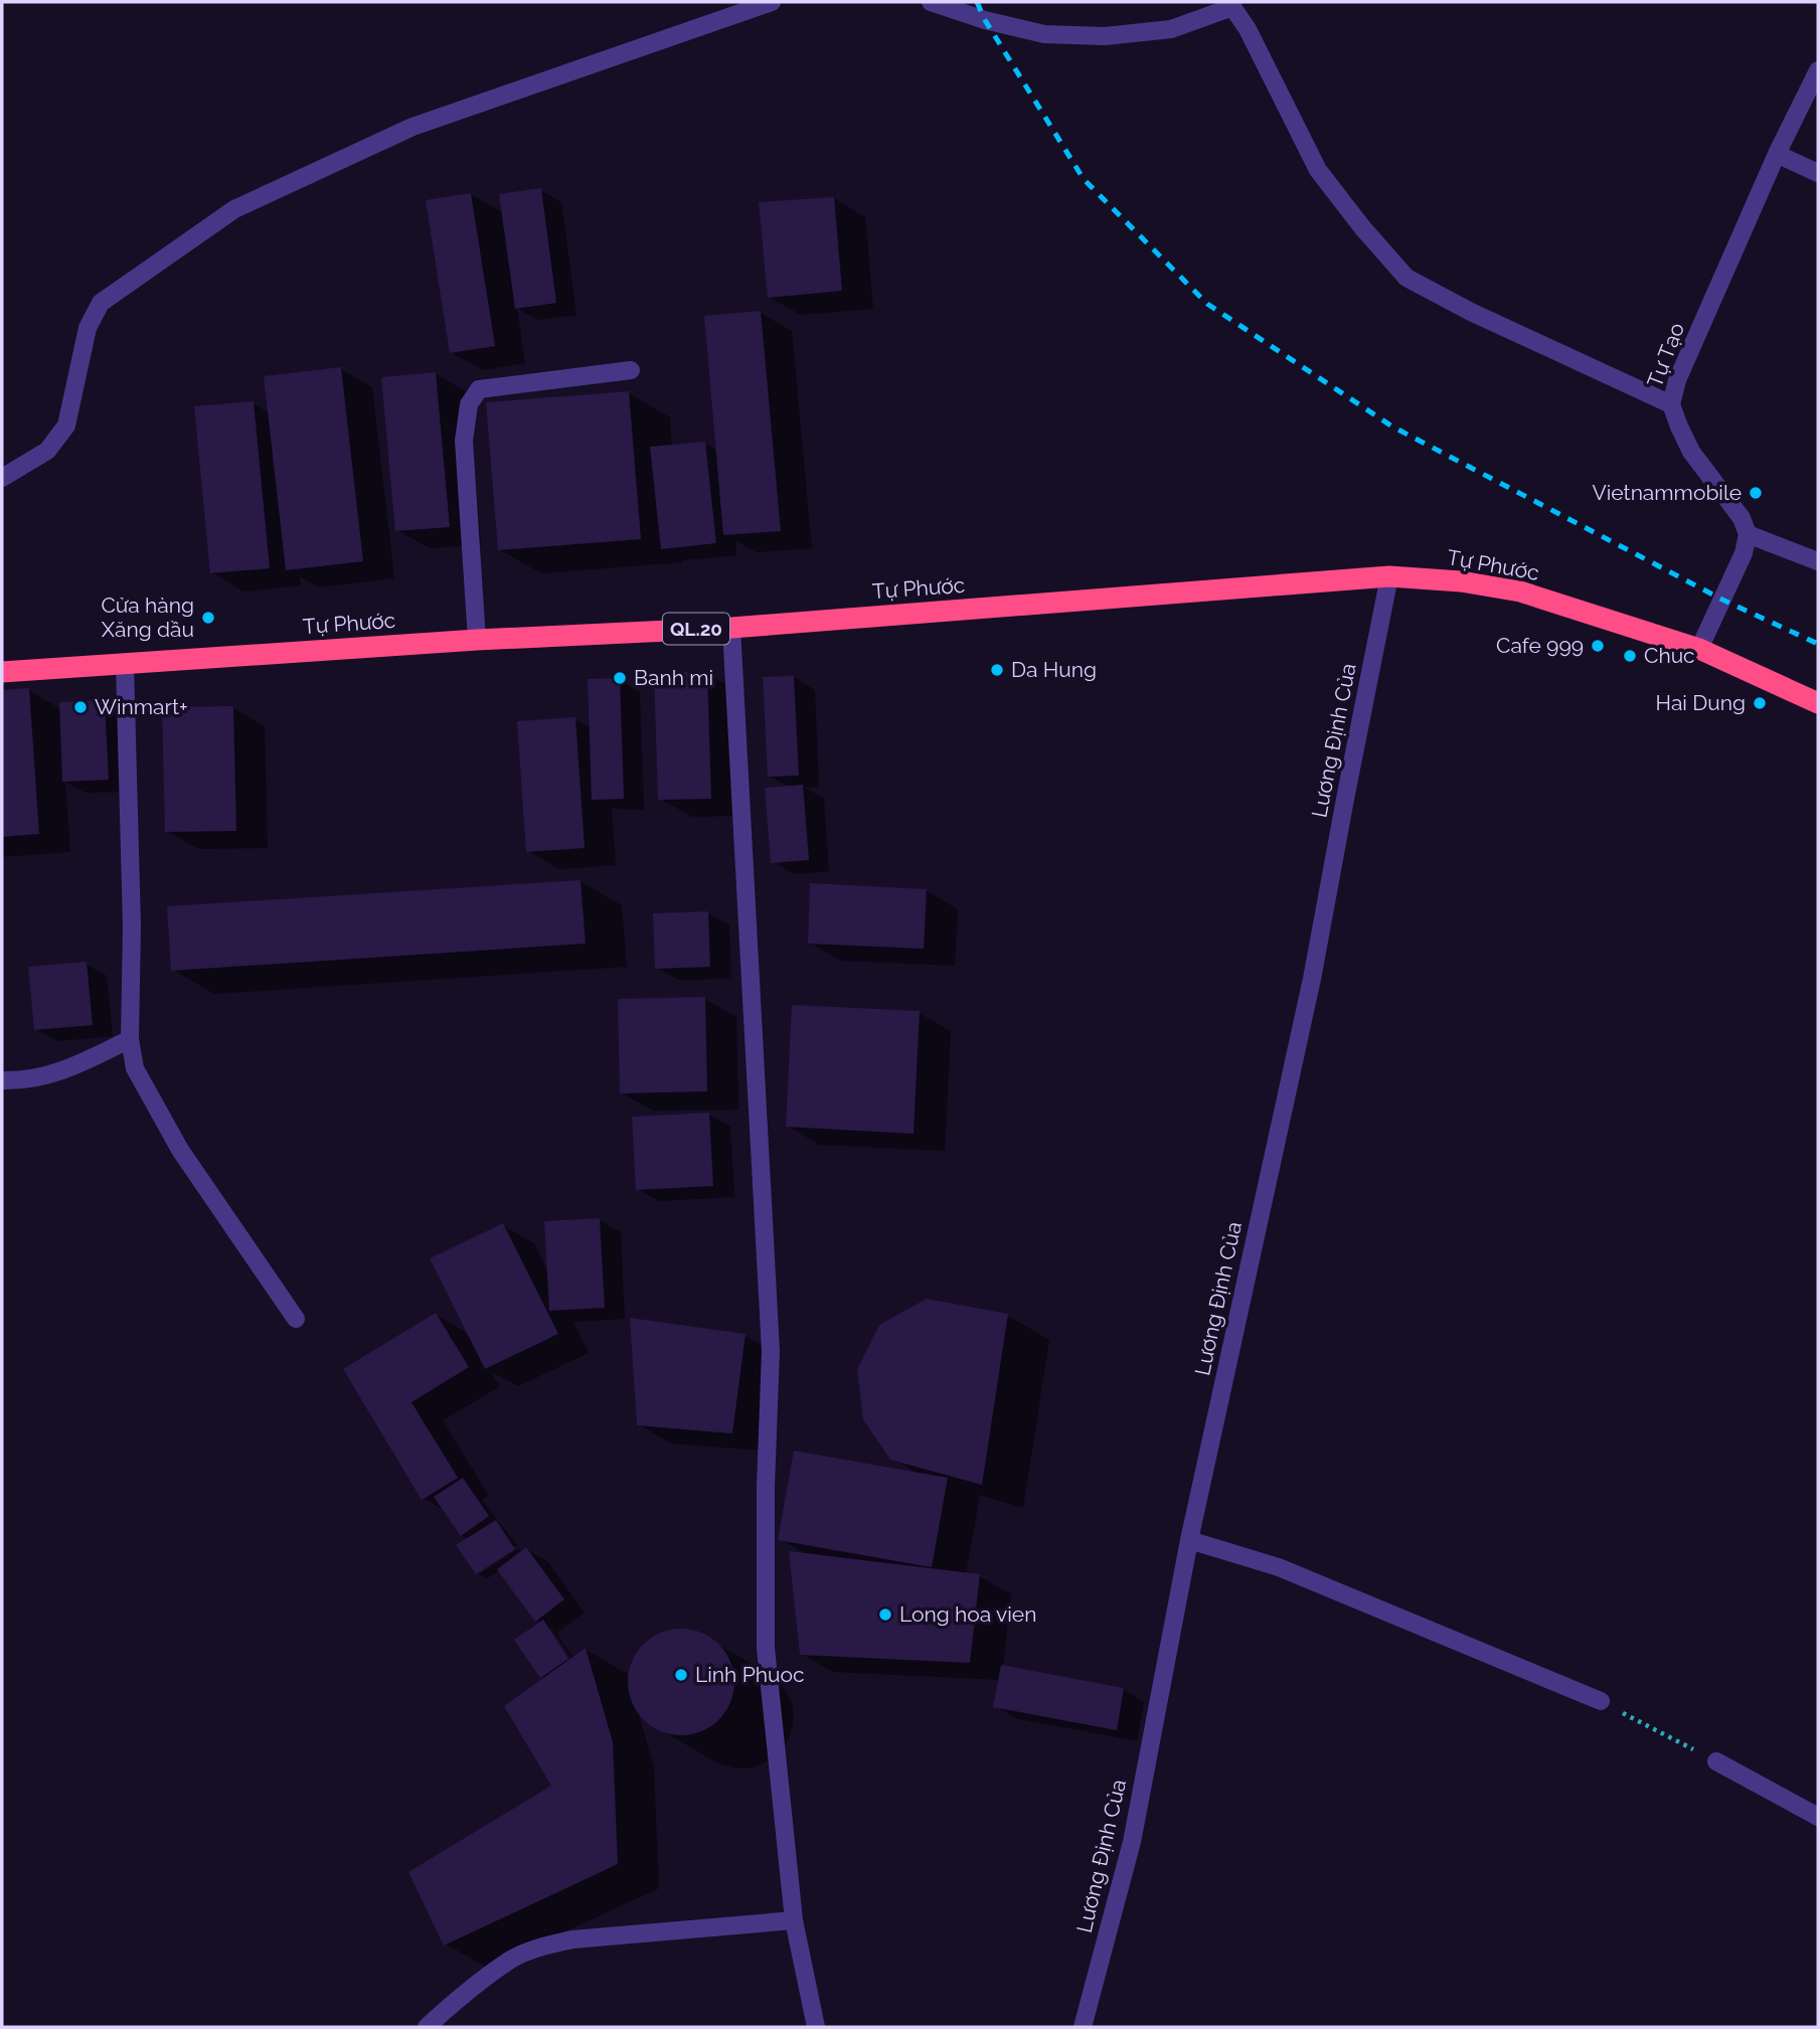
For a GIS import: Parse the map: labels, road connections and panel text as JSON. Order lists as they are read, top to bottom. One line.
{"streets":{"highway":["Tự Phước","QL.20"],"street":["Tự Tạo","Lương Định Của"]},"crossings":[["Tự Phước","Lương Định Của"]],"places":["Vietnammobile","Cửa hàng Xăng dầu","Cafe 999","Chuc","Da Hung","Banh mi","Hai Dung","Winmart+","Long hoa vien","Linh Phuoc"]}
